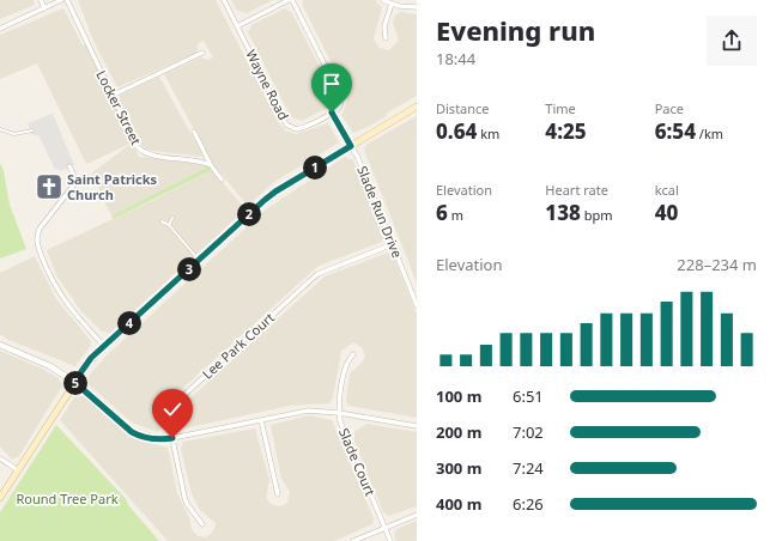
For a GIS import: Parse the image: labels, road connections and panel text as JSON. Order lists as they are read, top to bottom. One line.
{"streets":{"street":["Wayne Road","Locker Street","Slade Run Drive","Lee Park Court","Slade Court"]},"crossings":[["Wayne Road","Slade Run Drive"],["Slade Run Drive","Lee Park Court"]],"parks":["Round Tree Park"],"places":{"church":["Saint Patricks Church"]},"page":{"heading":["Evening run","18:44"],"stats":[["Distance","0.64 km"],["Time","4:25"],["Pace","6:54 /km"],["Elevation","6 m"],["Heart rate","138 bpm"],["kcal","40"]],"pins":["1","2","3","4","5"],"chart":["Elevation","228–234 m"],"list":[{"name":"100 m","note":"6:51"},{"name":"200 m","note":"7:02"},{"name":"300 m","note":"7:24"},{"name":"400 m","note":"6:26"}]}}
